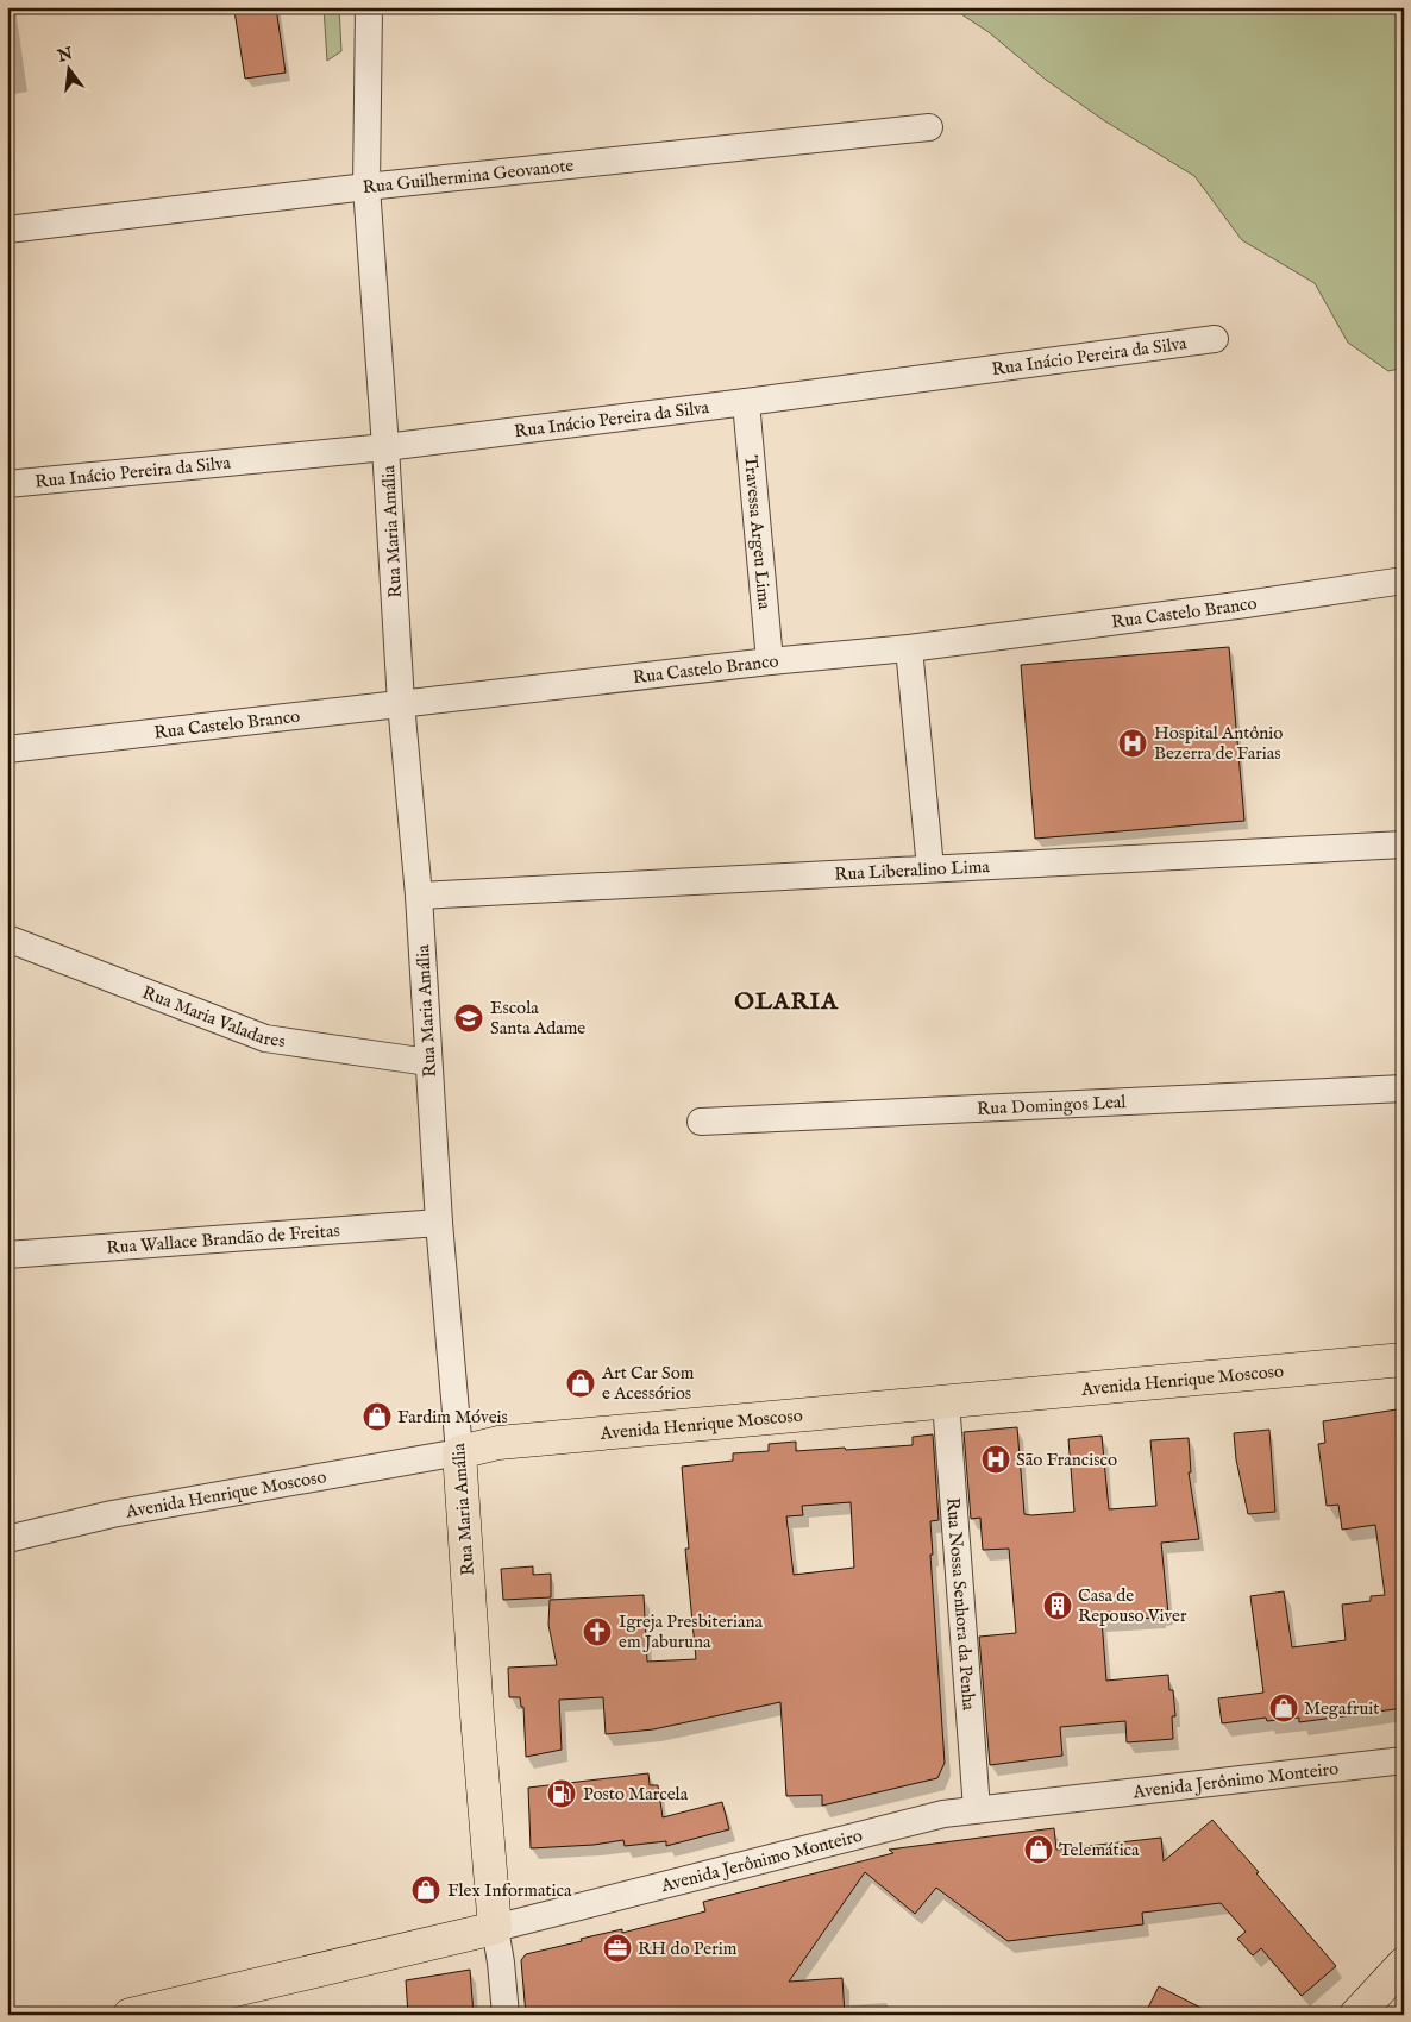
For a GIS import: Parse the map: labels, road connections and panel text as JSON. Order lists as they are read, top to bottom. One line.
{"streets":{"main road":["Rua Maria Amália","Avenida Henrique Moscoso","Avenida Jerônimo Monteiro"],"street":["Rua Guilhermina Geovanote","Rua Inácio Pereira da Silva","Travessa Argeu Lima","Rua Castelo Branco","Rua Liberalino Lima","Rua Maria Valadares","Rua Domingos Leal","Rua Wallace Brandão de Freitas","Rua Nossa Senhora da Penha"]},"crossings":[["Rua Guilhermina Geovanote","Rua Maria Amália"],["Rua Inácio Pereira da Silva","Rua Maria Amália"],["Rua Inácio Pereira da Silva","Travessa Argeu Lima"],["Rua Maria Amália","Rua Castelo Branco"],["Rua Maria Amália","Rua Liberalino Lima"],["Rua Maria Amália","Rua Maria Valadares"],["Rua Maria Amália","Rua Wallace Brandão de Freitas"],["Rua Maria Amália","Avenida Henrique Moscoso"],["Rua Maria Amália","Avenida Jerônimo Monteiro"],["Travessa Argeu Lima","Rua Castelo Branco"],["Avenida Henrique Moscoso","Rua Nossa Senhora da Penha"],["Rua Nossa Senhora da Penha","Avenida Jerônimo Monteiro"]],"districts":["OLARIA"],"places":{"hospital":["Hospital Antônio Bezerra de Farias","São Francisco"],"school or university":["Escola Santa Adame"],"shop":["Art Car Som e Acessórios","Fardim Móveis","Megafruit","Telemática","Flex Informatica"],"building":["Casa de Repouso Viver"],"church":["Igreja Presbiteriana em Jaburuna"],"fuel station":["Posto Marcela"],"office":["RH do Perim"]},"north":"top"}
